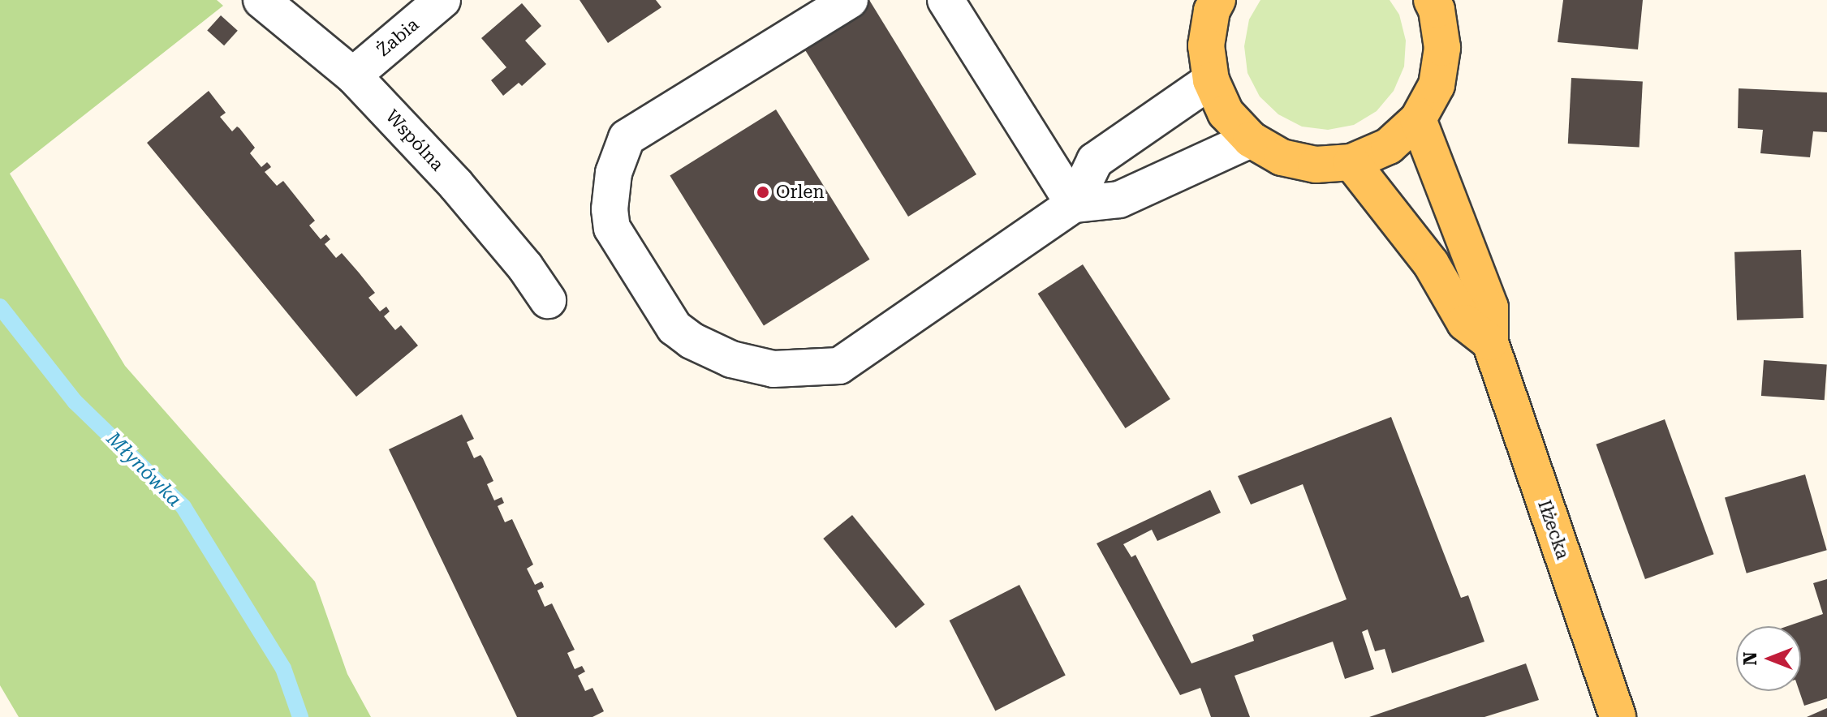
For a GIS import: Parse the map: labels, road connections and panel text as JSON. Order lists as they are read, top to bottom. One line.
{"streets":{"main road":["Iłżecka"],"street":["Żabia","Wspólna"]},"crossings":[["Żabia","Wspólna"]],"water":["Młynówka"],"places":["Orlen"],"north":"left"}
